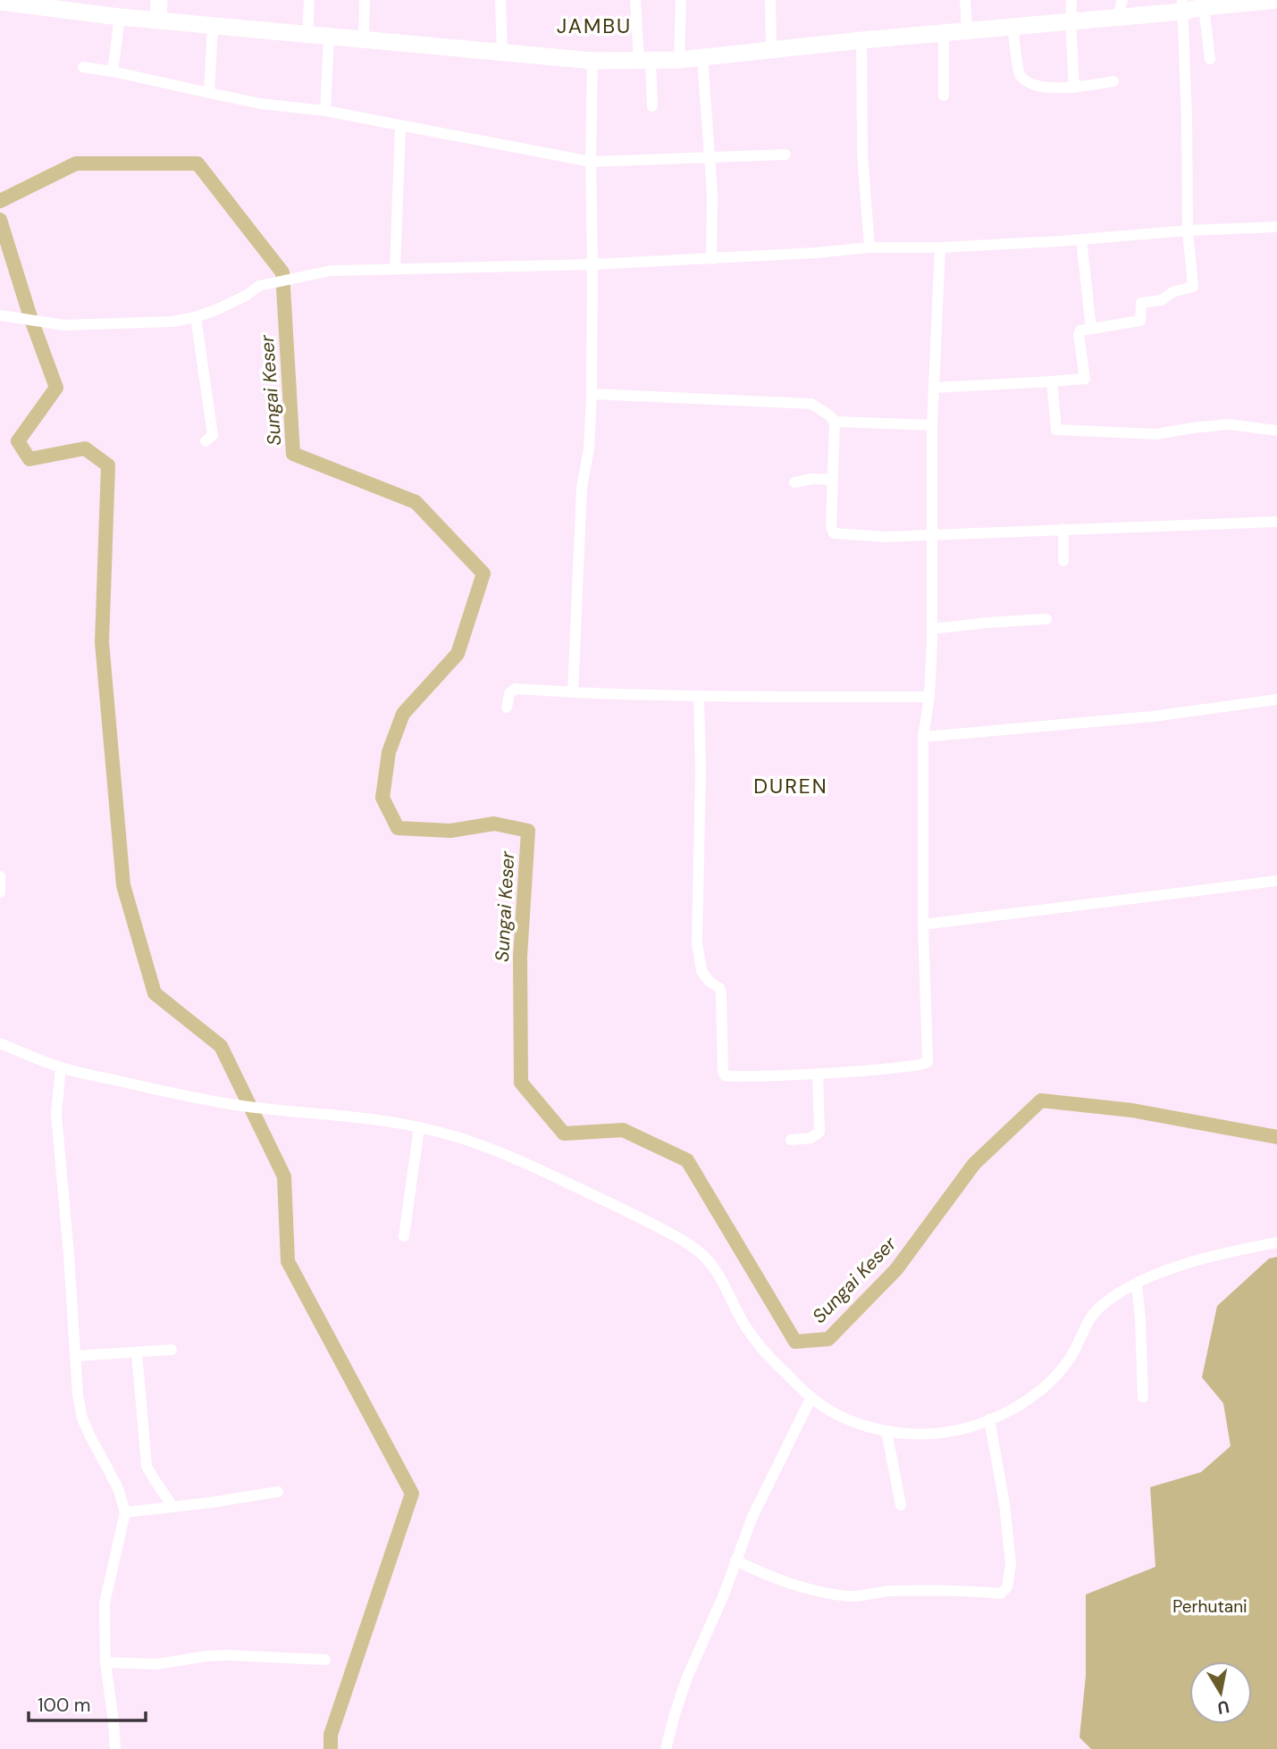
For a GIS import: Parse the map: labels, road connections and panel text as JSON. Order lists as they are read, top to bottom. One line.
{"districts":["JAMBU","DUREN"],"water":["Sungai Keser"],"parks":["Perhutani"],"scale_bar":"100 m","north":"bottom"}
